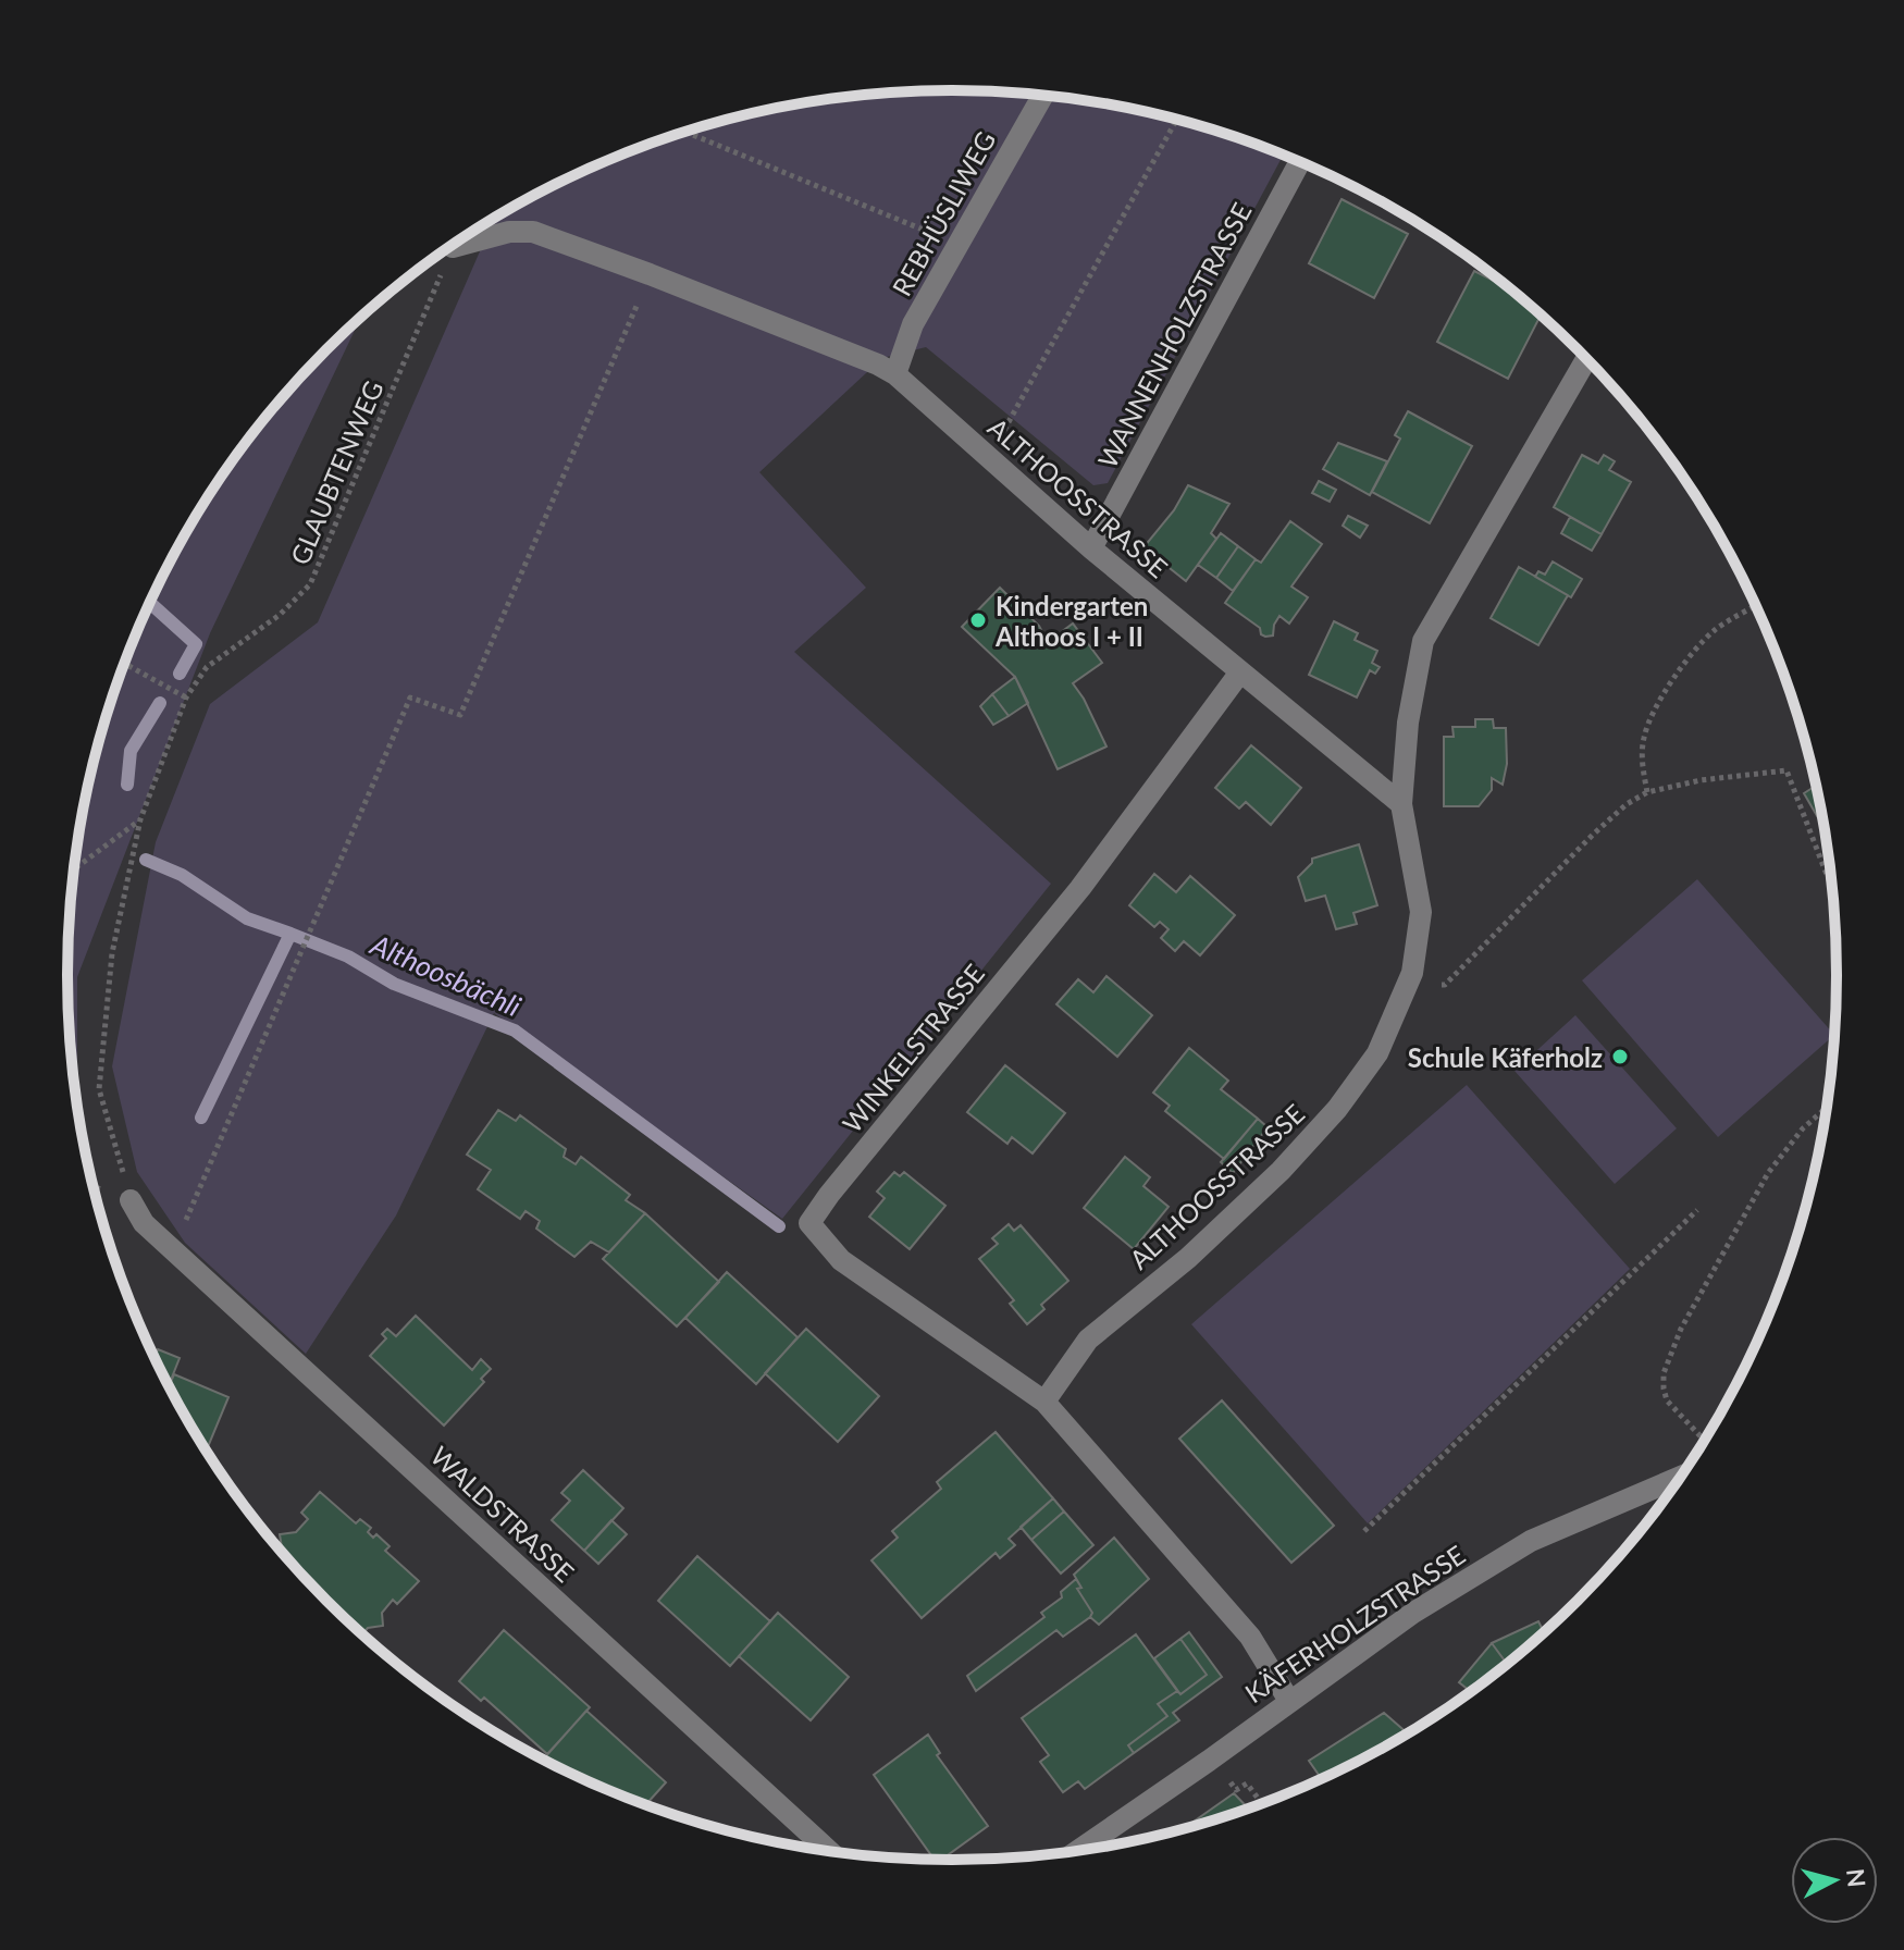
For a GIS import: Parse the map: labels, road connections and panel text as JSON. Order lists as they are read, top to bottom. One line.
{"streets":{"street":["REBHÜSLIWEG","WANNENHOLZSTRASSE","ALTHOOSSTRASSE","WINKELSTRASSE","WALDSTRASSE","KÄFERHOLZSTRASSE"],"path":["GLAUBTENWEG"]},"crossings":[["REBHÜSLIWEG","ALTHOOSSTRASSE"],["WANNENHOLZSTRASSE","ALTHOOSSTRASSE"],["GLAUBTENWEG","ALTHOOSSTRASSE"],["GLAUBTENWEG","WALDSTRASSE"],["ALTHOOSSTRASSE","WINKELSTRASSE"]],"water":["Althoosbächli"],"places":["Kindergarten Althoos I + II","Schule Käferholz"],"north":"right"}
